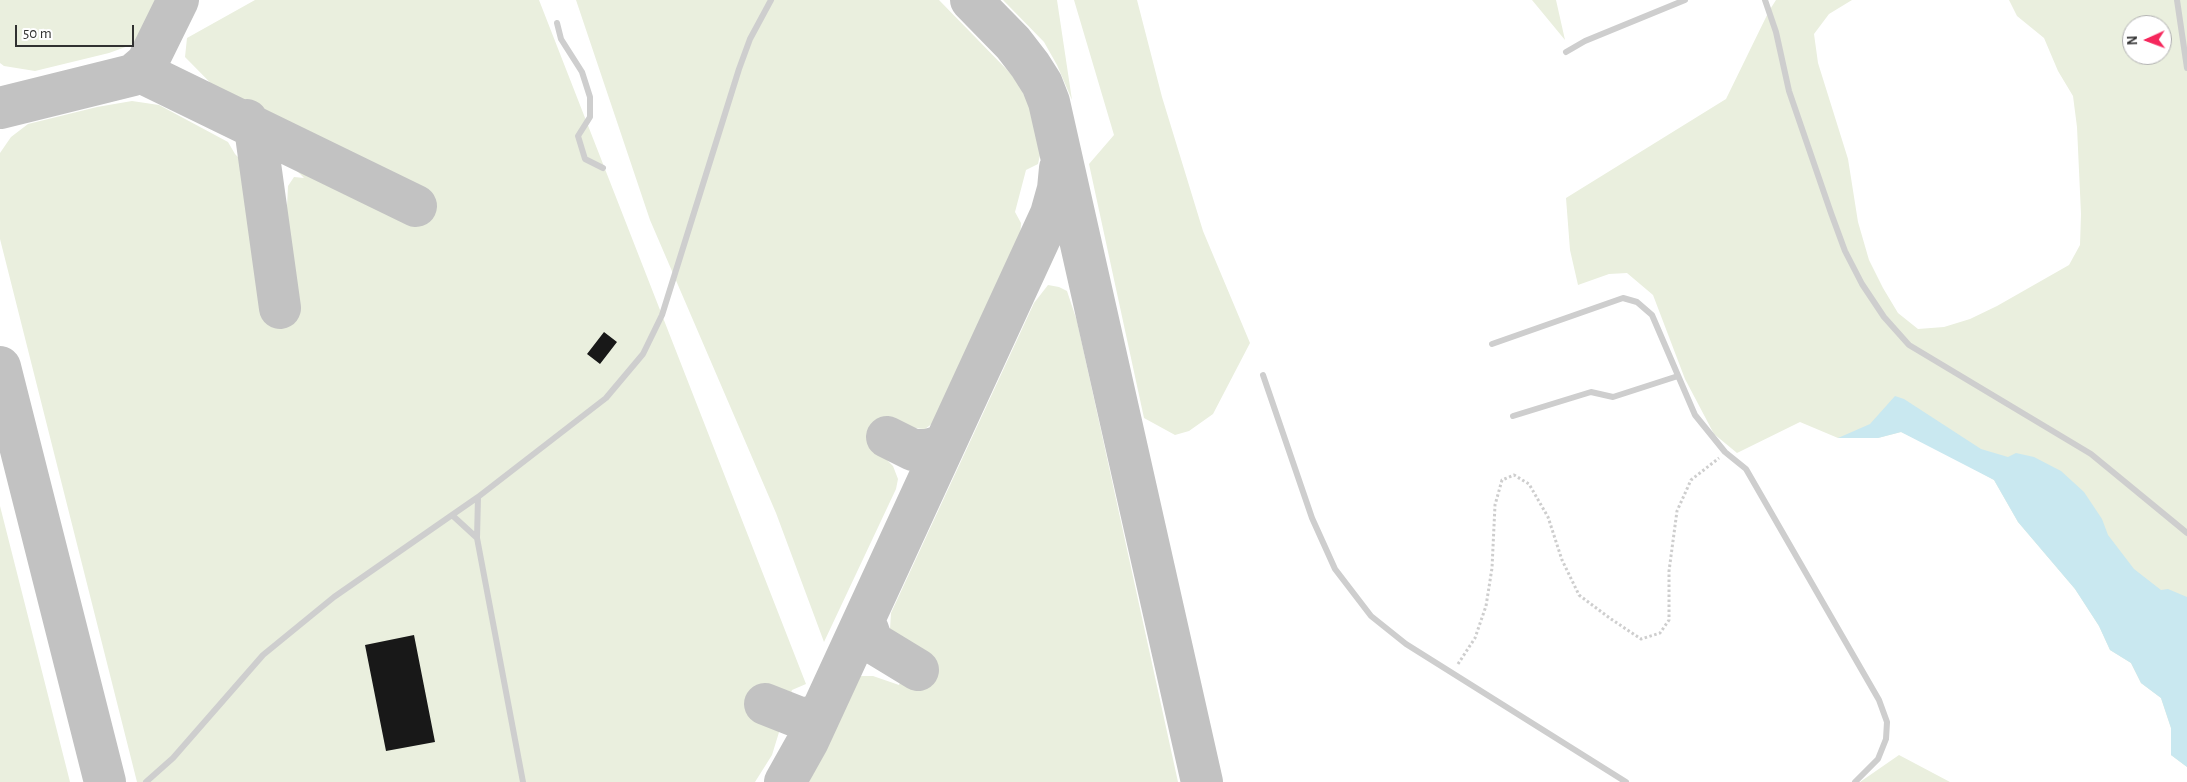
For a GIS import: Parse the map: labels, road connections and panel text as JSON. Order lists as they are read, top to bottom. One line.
{"scale_bar":"50 m","north":"left"}
